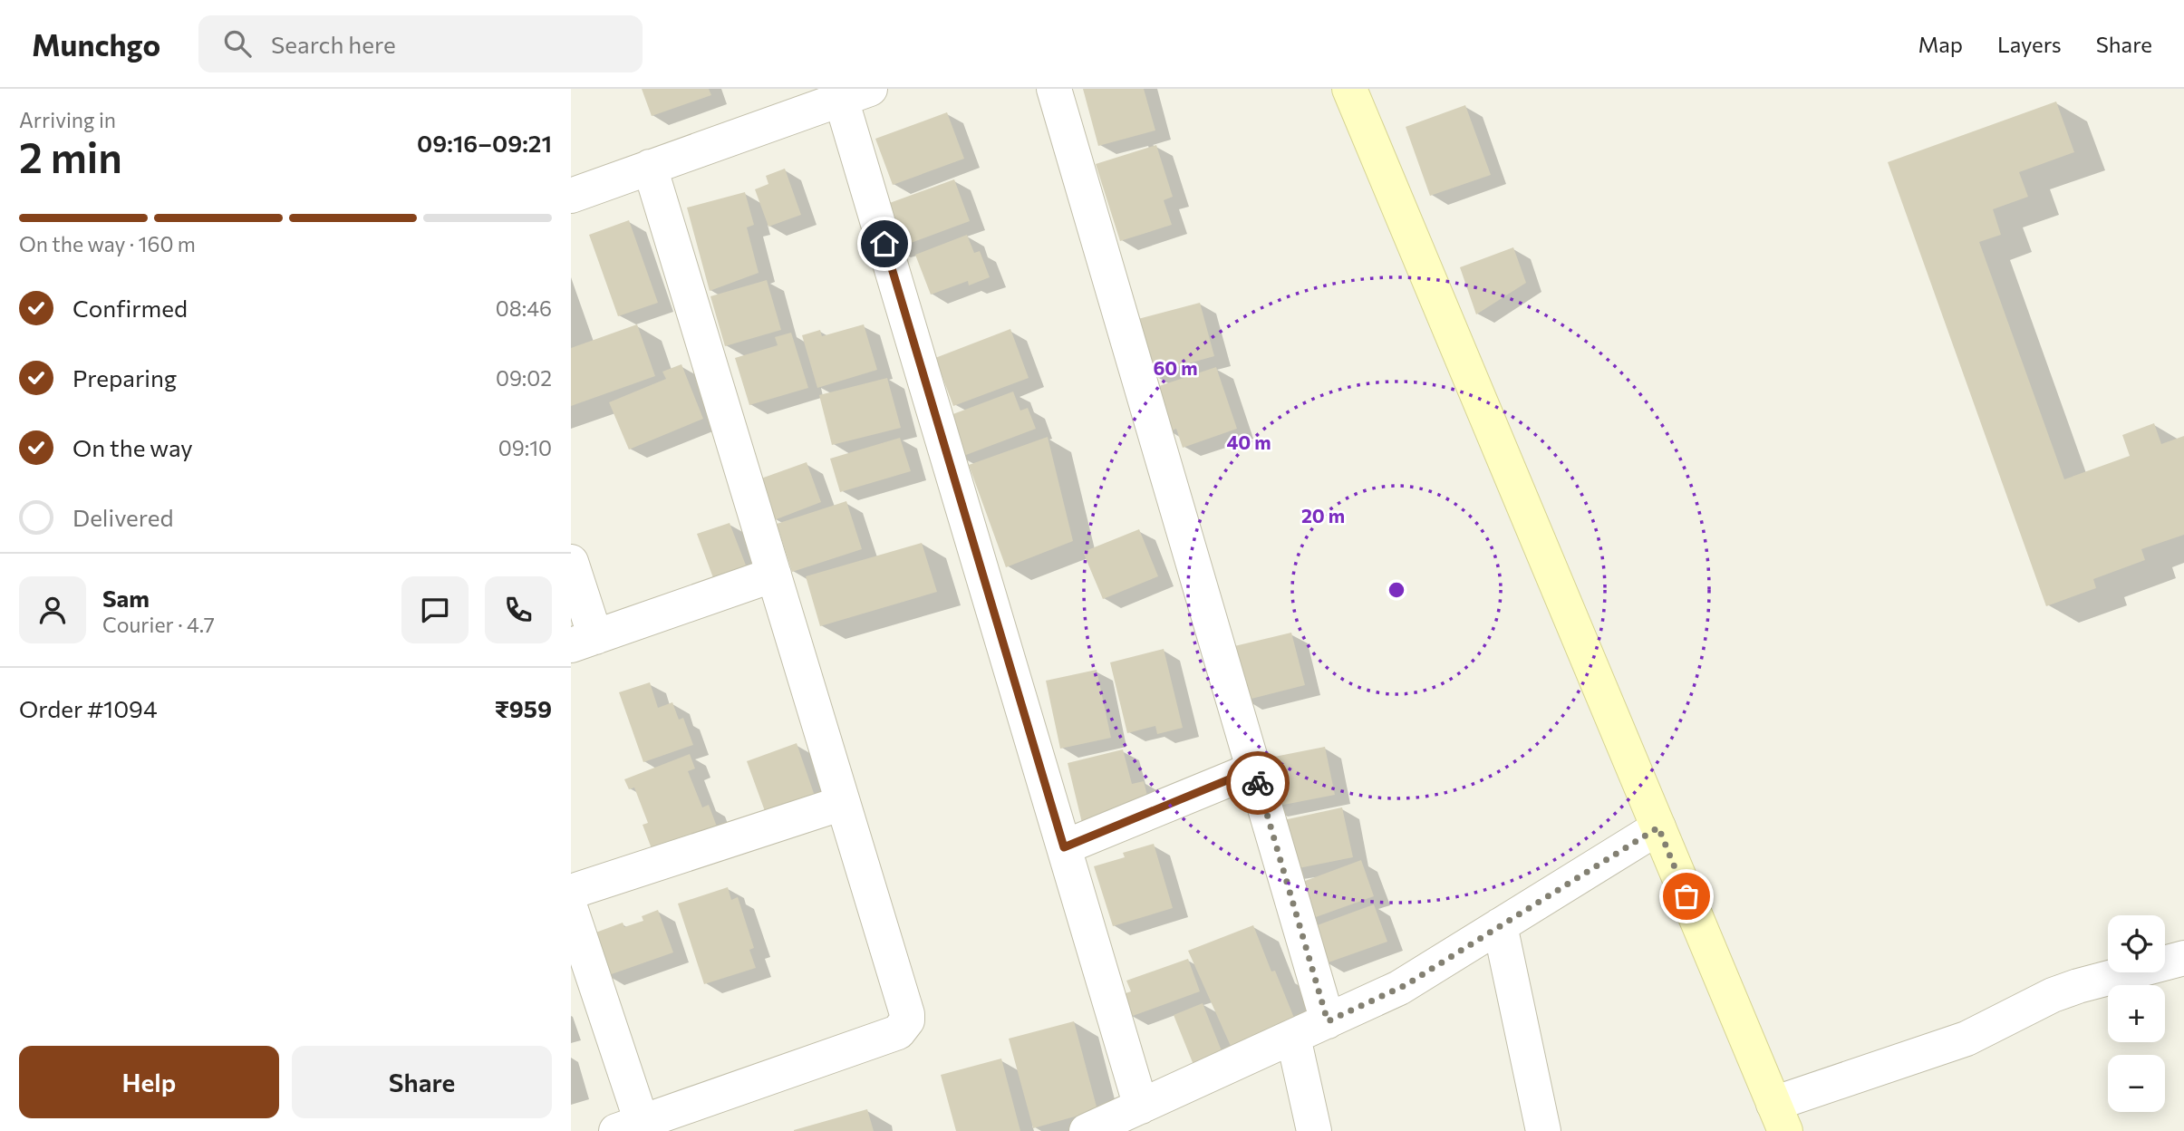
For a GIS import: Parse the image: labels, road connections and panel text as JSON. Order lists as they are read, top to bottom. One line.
{"page":{"header":"Munchgo","search":"Search here","nav":["Map","Layers","Share"],"heading":["2 min","Arriving in","09:16–09:21"],"panel":["Sam","Courier · 4.7","Order #1094","₹959"],"bar":"On the way · 160 m","list":[["Confirmed","08:46"],["Preparing","09:02"],["On the way","09:10"],"Delivered"],"map_buttons":["+","−"],"buttons":["Help","Share"]},"rings":["60 m","40 m","20 m"]}
